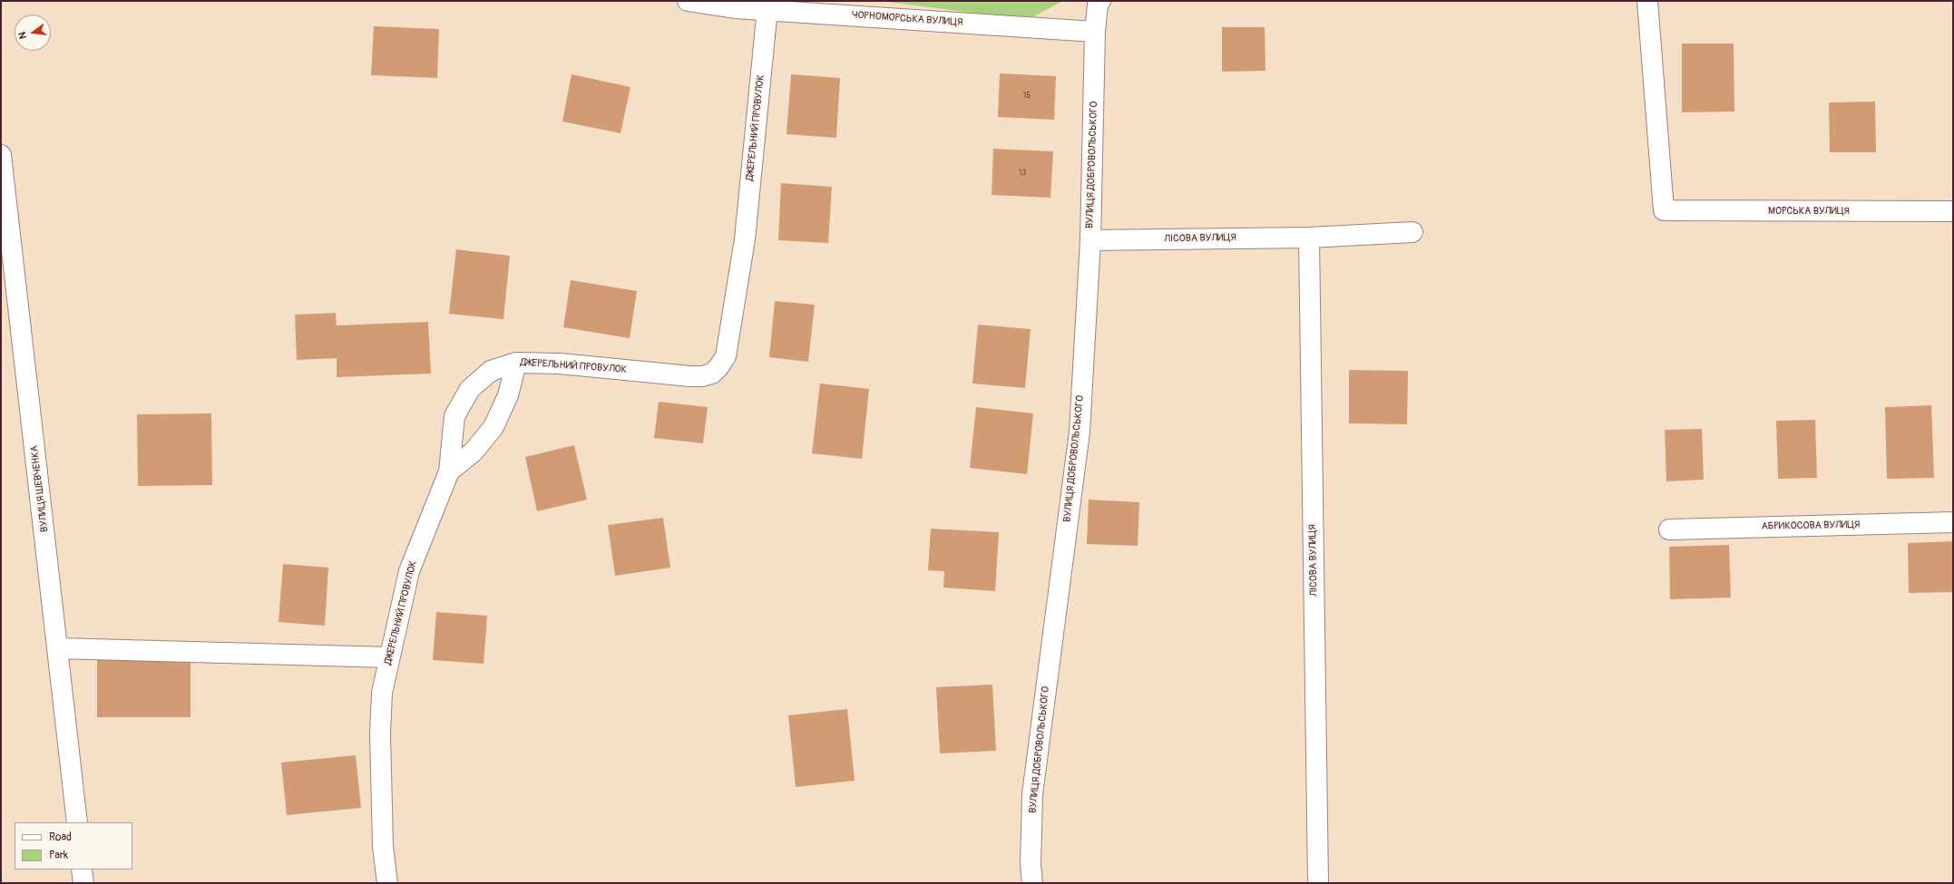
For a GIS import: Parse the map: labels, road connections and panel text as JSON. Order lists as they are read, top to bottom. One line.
{"streets":{"street":["ЧОРНОМОРСЬКА ВУЛИЦЯ","ДЖЕРЕЛЬНИЙ ПРОВУЛОК","ВУЛИЦЯ ДОБРОВОЛЬСЬКОГО","МОРСЬКА ВУЛИЦЯ","ЛІСОВА ВУЛИЦЯ","ВУЛИЦЯ ШЕВЧЕНКА","АБРИКОСОВА ВУЛИЦЯ"]},"crossings":[["ЧОРНОМОРСЬКА ВУЛИЦЯ","ДЖЕРЕЛЬНИЙ ПРОВУЛОК"],["ЧОРНОМОРСЬКА ВУЛИЦЯ","ВУЛИЦЯ ДОБРОВОЛЬСЬКОГО"],["ВУЛИЦЯ ДОБРОВОЛЬСЬКОГО","ЛІСОВА ВУЛИЦЯ"]],"house_numbers":["15","13"],"legend":["Road","Park"],"north":"left"}
